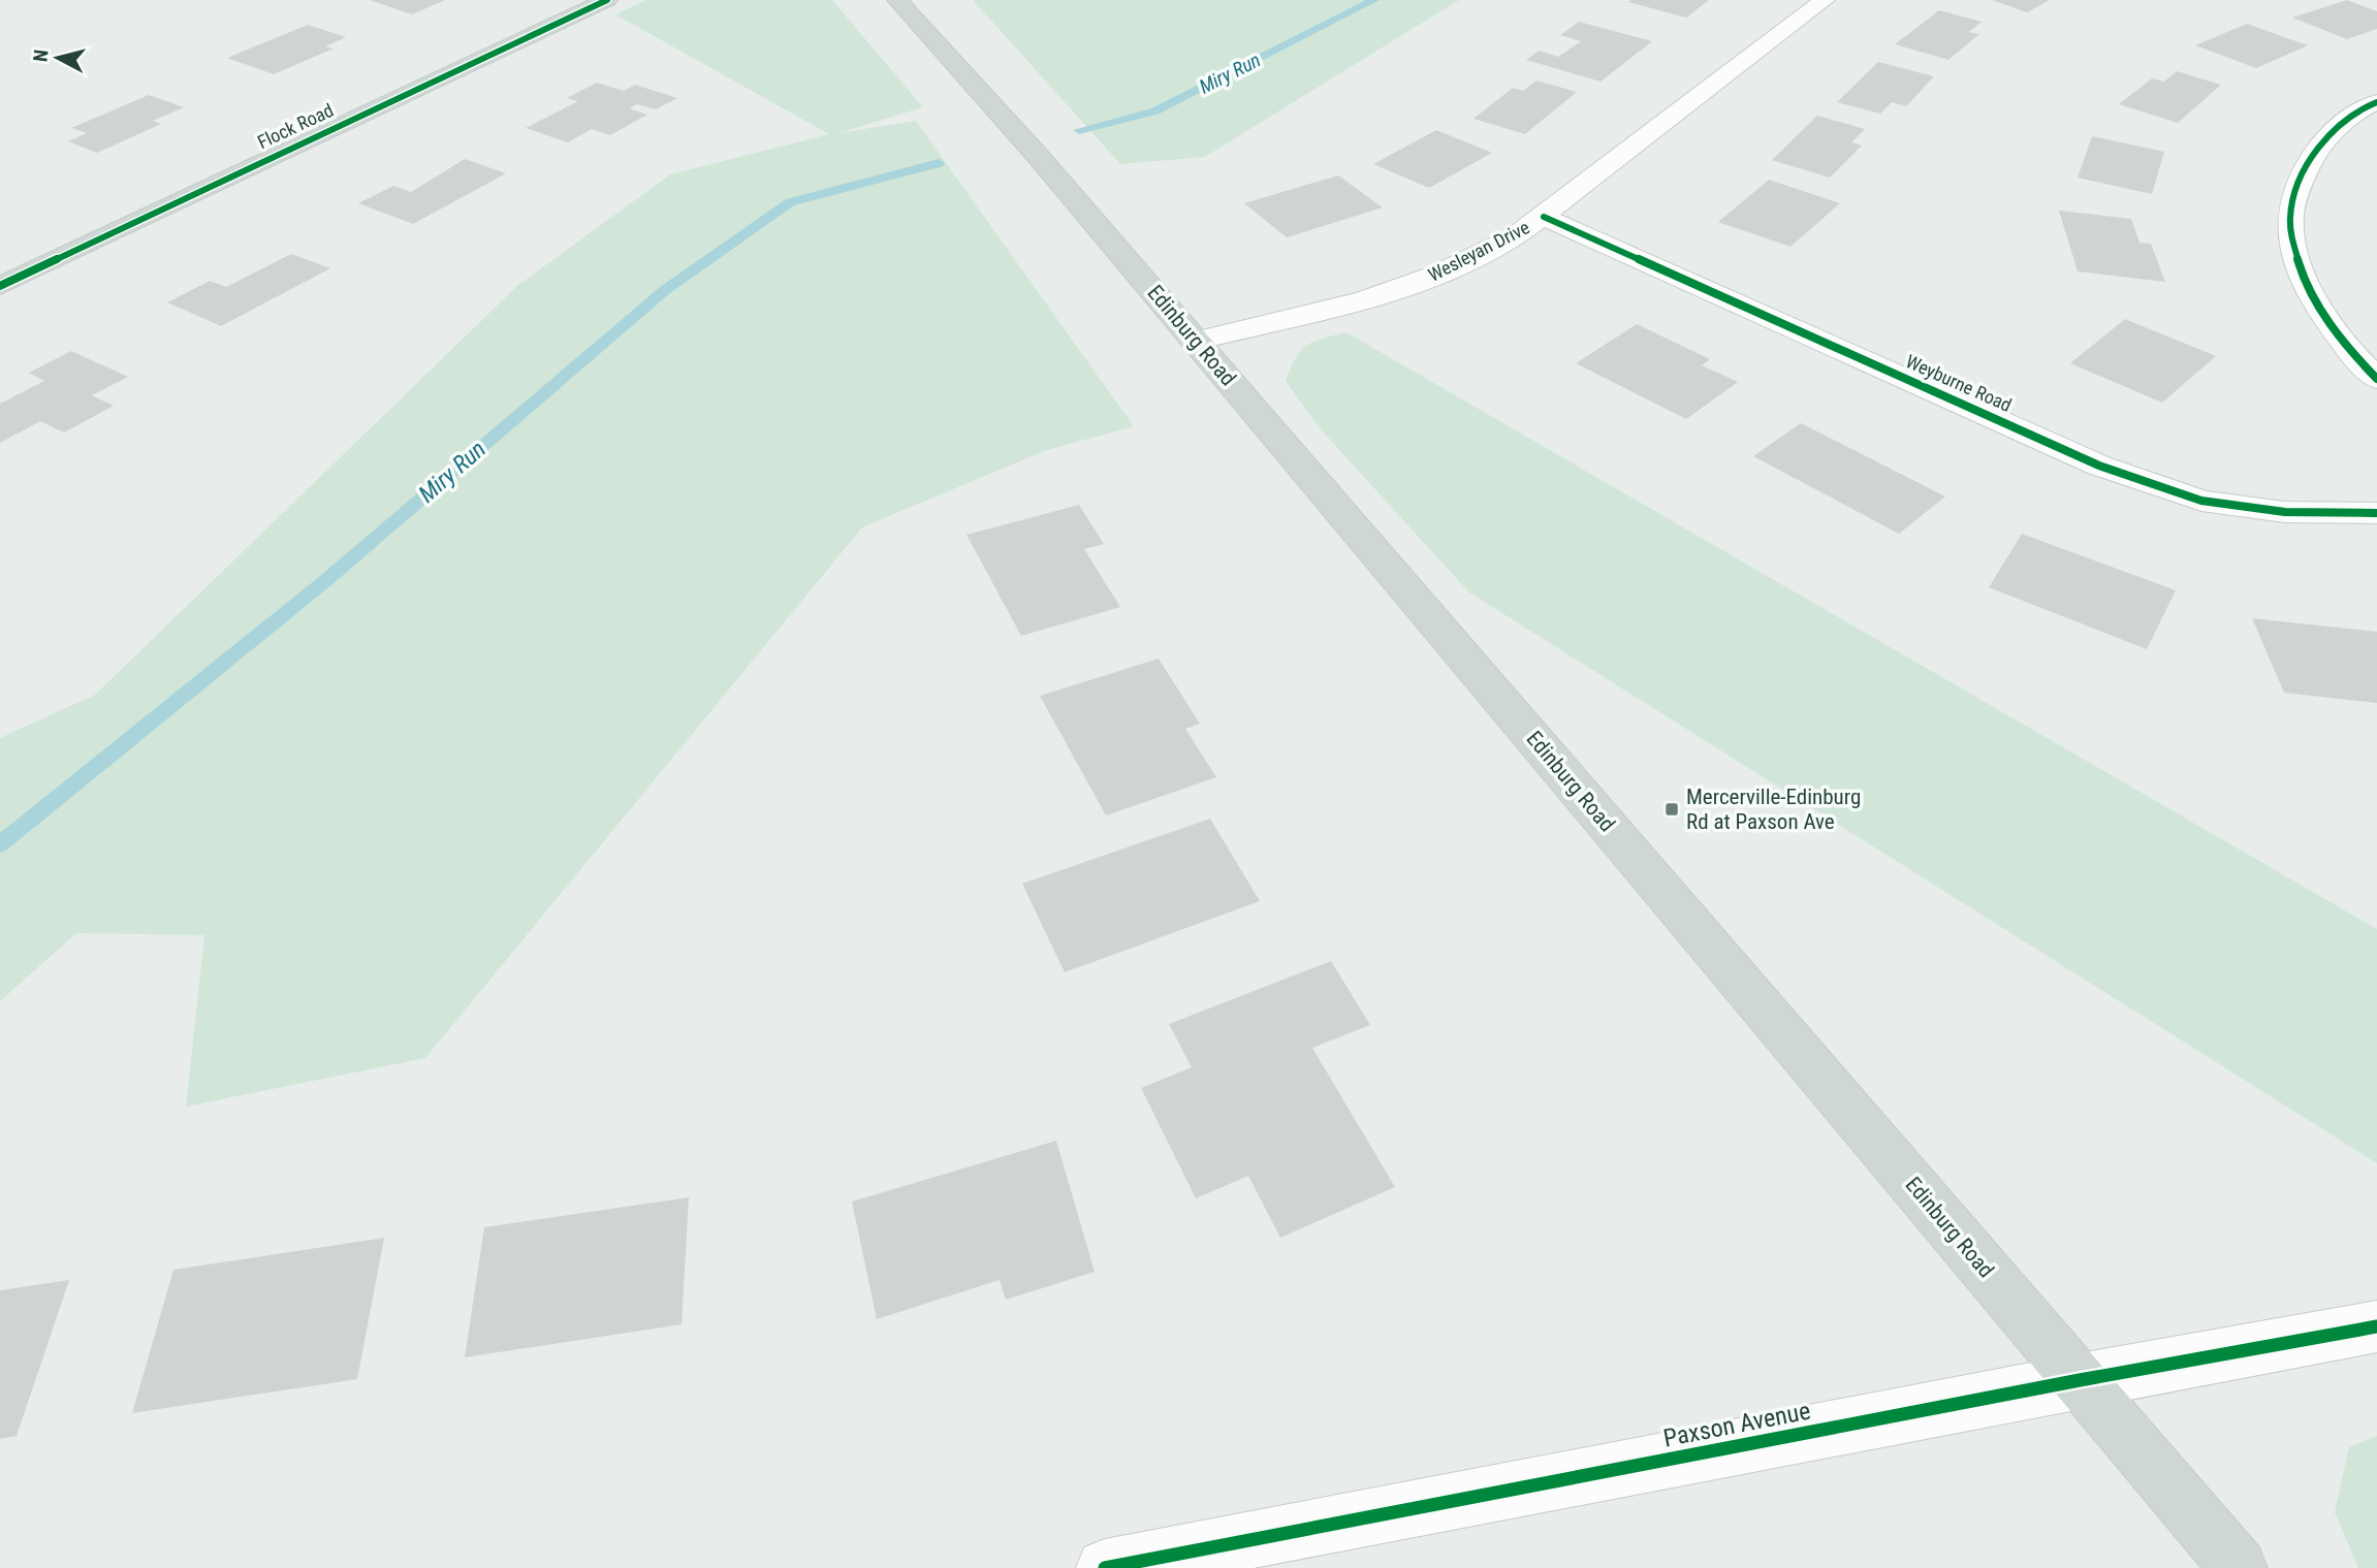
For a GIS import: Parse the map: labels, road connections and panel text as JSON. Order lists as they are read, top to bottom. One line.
{"streets":{"main road":["Flock Road","Edinburg Road"],"street":["Wesleyan Drive","Weyburne Road","Paxson Avenue"]},"crossings":[["Wesleyan Drive","Edinburg Road"],["Wesleyan Drive","Weyburne Road"],["Edinburg Road","Paxson Avenue"]],"water":["Miry Run"],"places":{"transit":["Mercerville-Edinburg Rd at Paxson Ave"]},"north":"left"}
